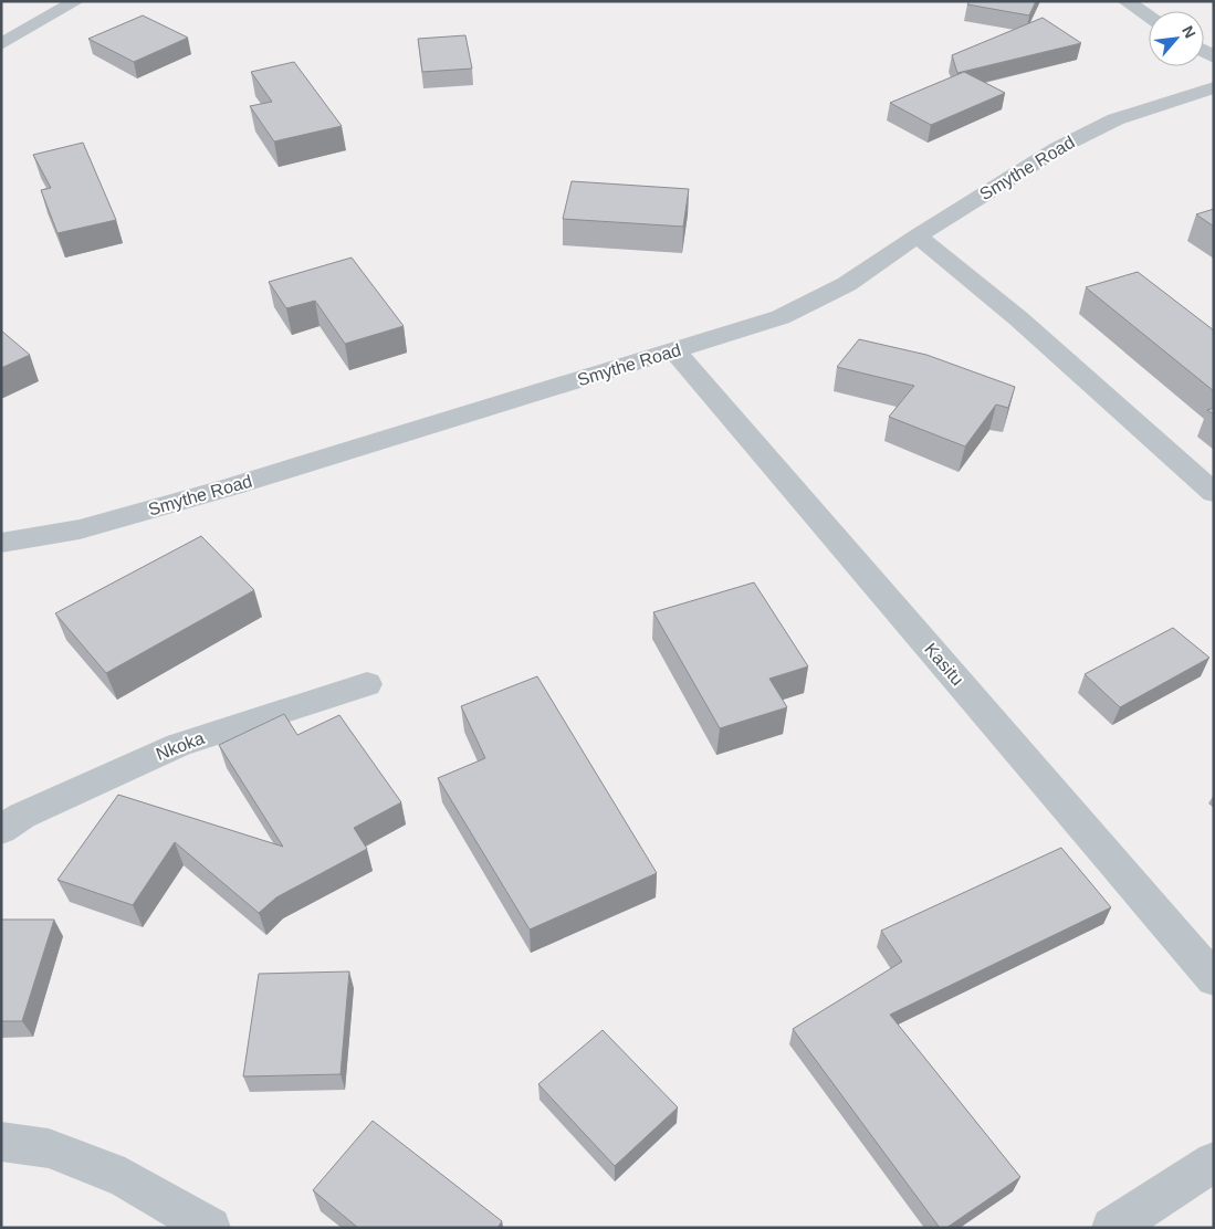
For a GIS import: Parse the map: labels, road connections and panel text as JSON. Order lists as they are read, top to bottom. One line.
{"streets":{"street":["Smythe Road","Kasitu","Nkoka"]},"crossings":[["Smythe Road","Kasitu"]],"north":"top right"}
